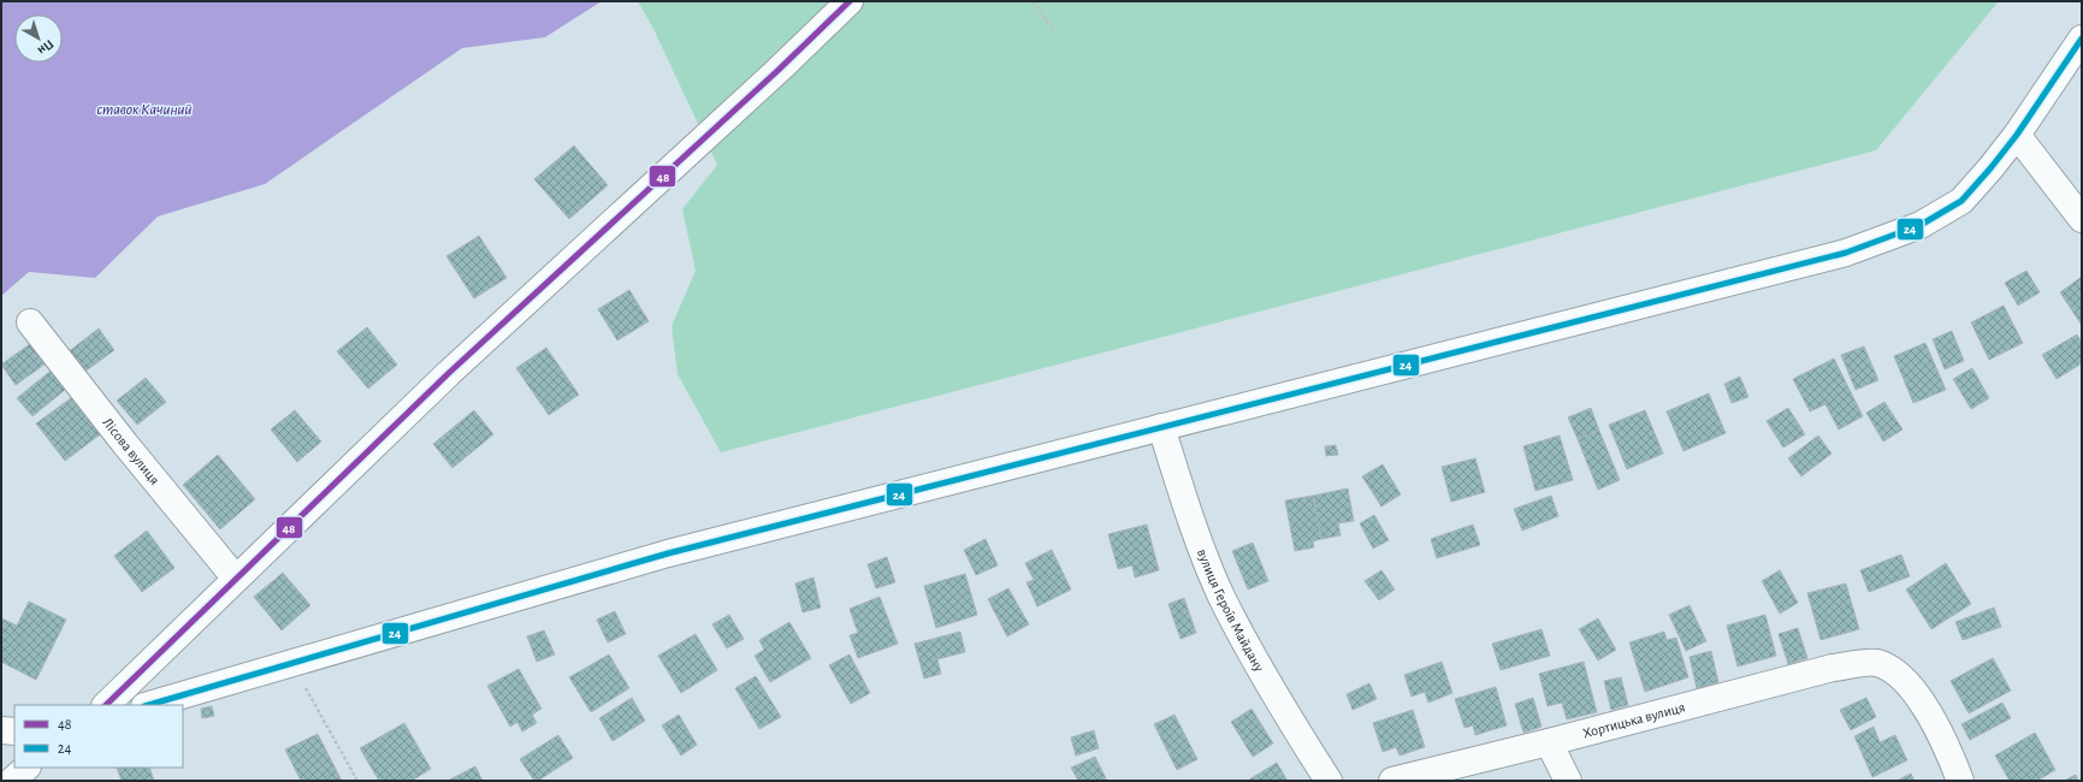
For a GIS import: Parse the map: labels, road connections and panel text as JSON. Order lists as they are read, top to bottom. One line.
{"streets":{"street":["Лісова вулиця","вулиця Героїв Майдану","Хортицька вулиця"]},"water":["ставок Качиний"],"lines":["transit line 48","transit line 24"],"legend":["48","24"],"north":"bottom right"}
